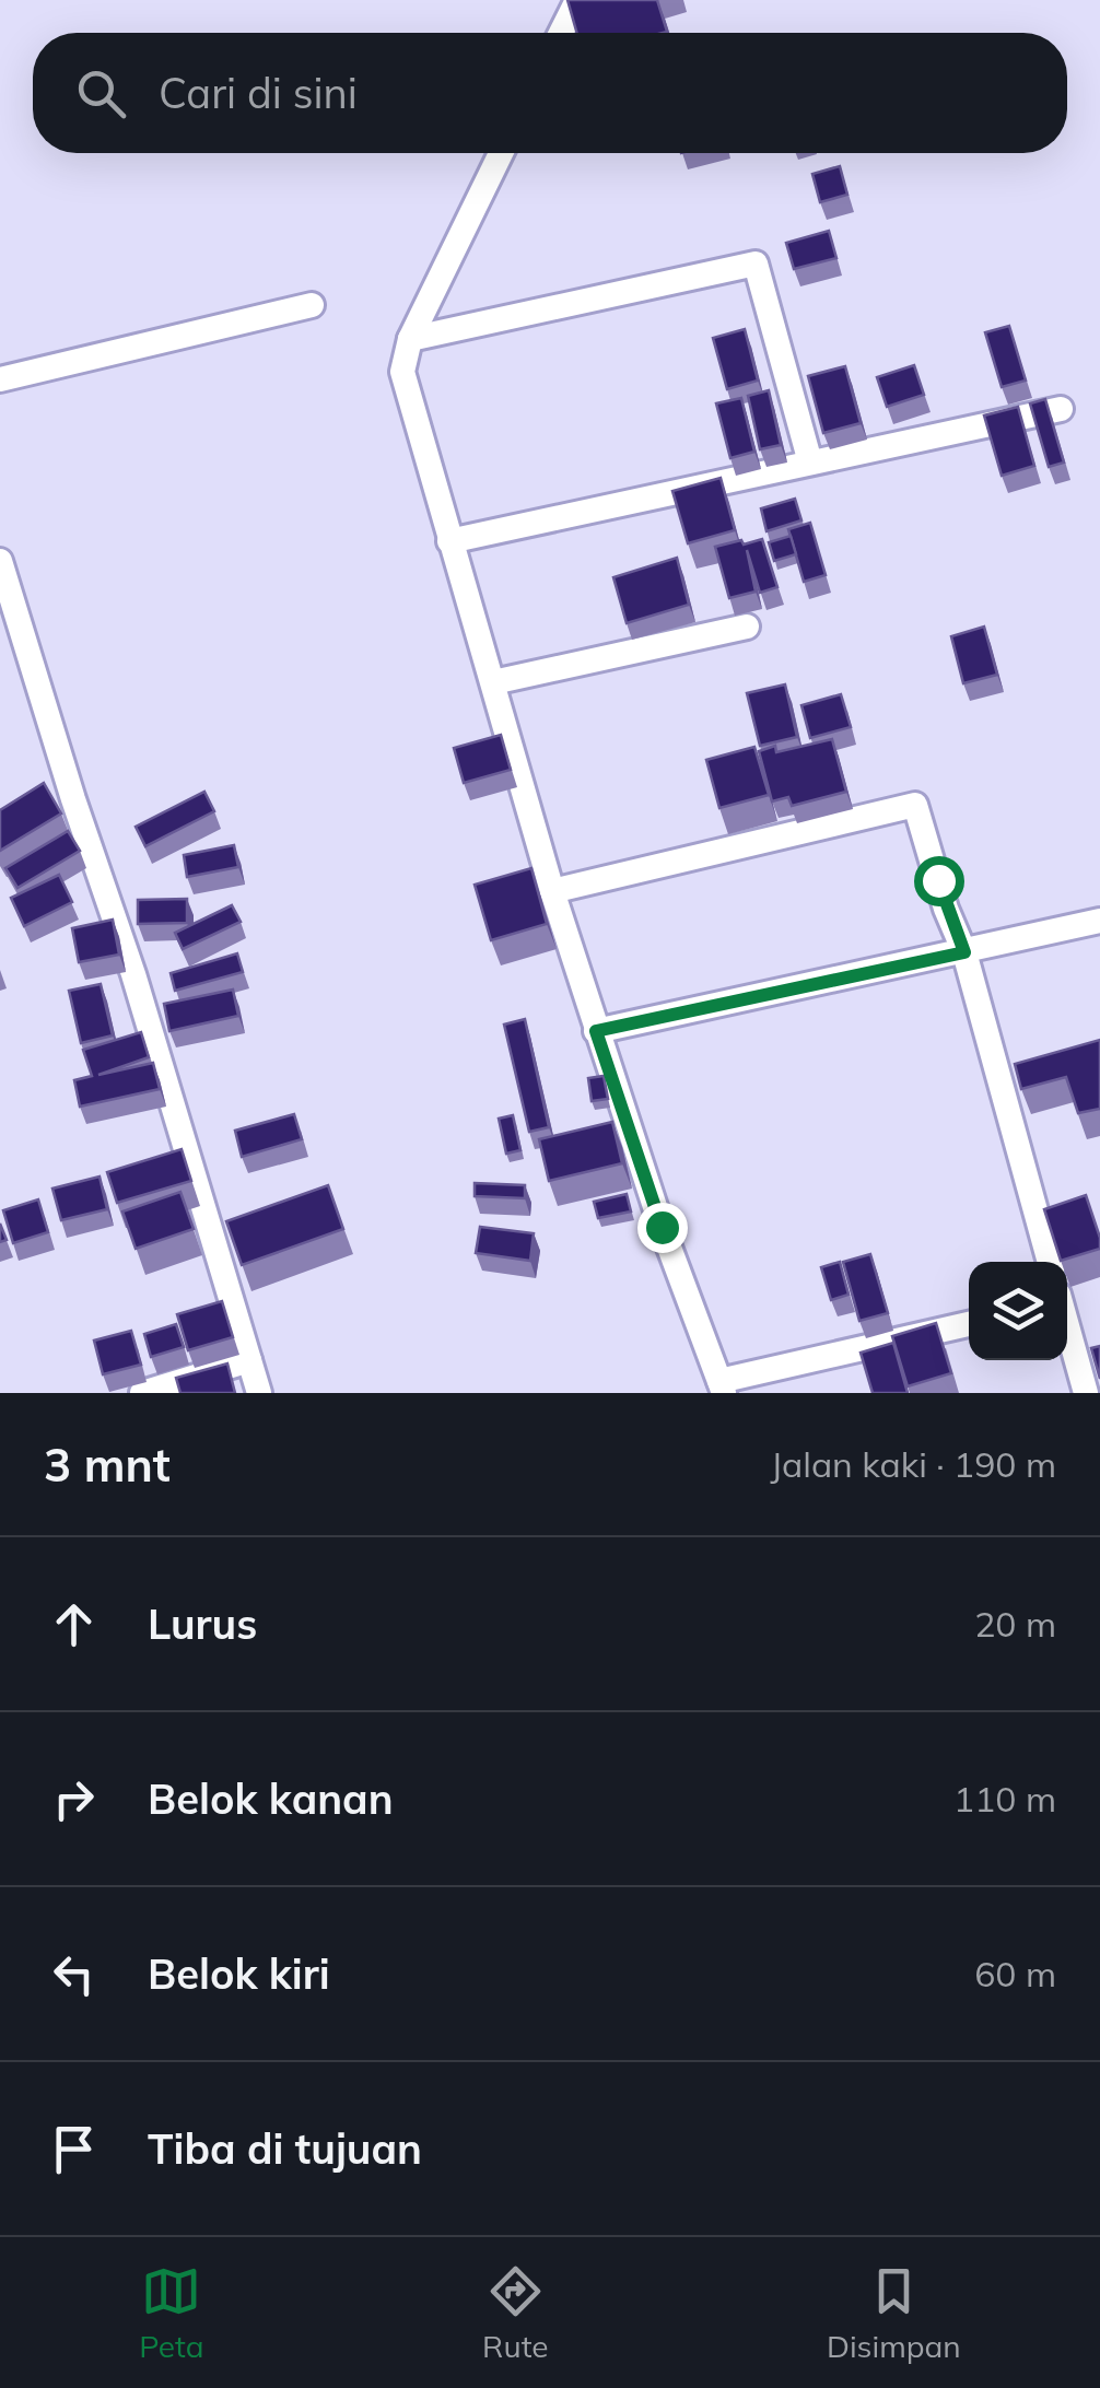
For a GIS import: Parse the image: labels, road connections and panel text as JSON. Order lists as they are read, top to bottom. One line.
{"page":{"search":"Cari di sini","heading":["3 mnt","Jalan kaki · 190 m"],"list":[["Lurus","20 m"],["Belok kanan","110 m"],["Belok kiri","60 m"],"Tiba di tujuan"],"nav":["Peta","Rute","Disimpan"]}}
